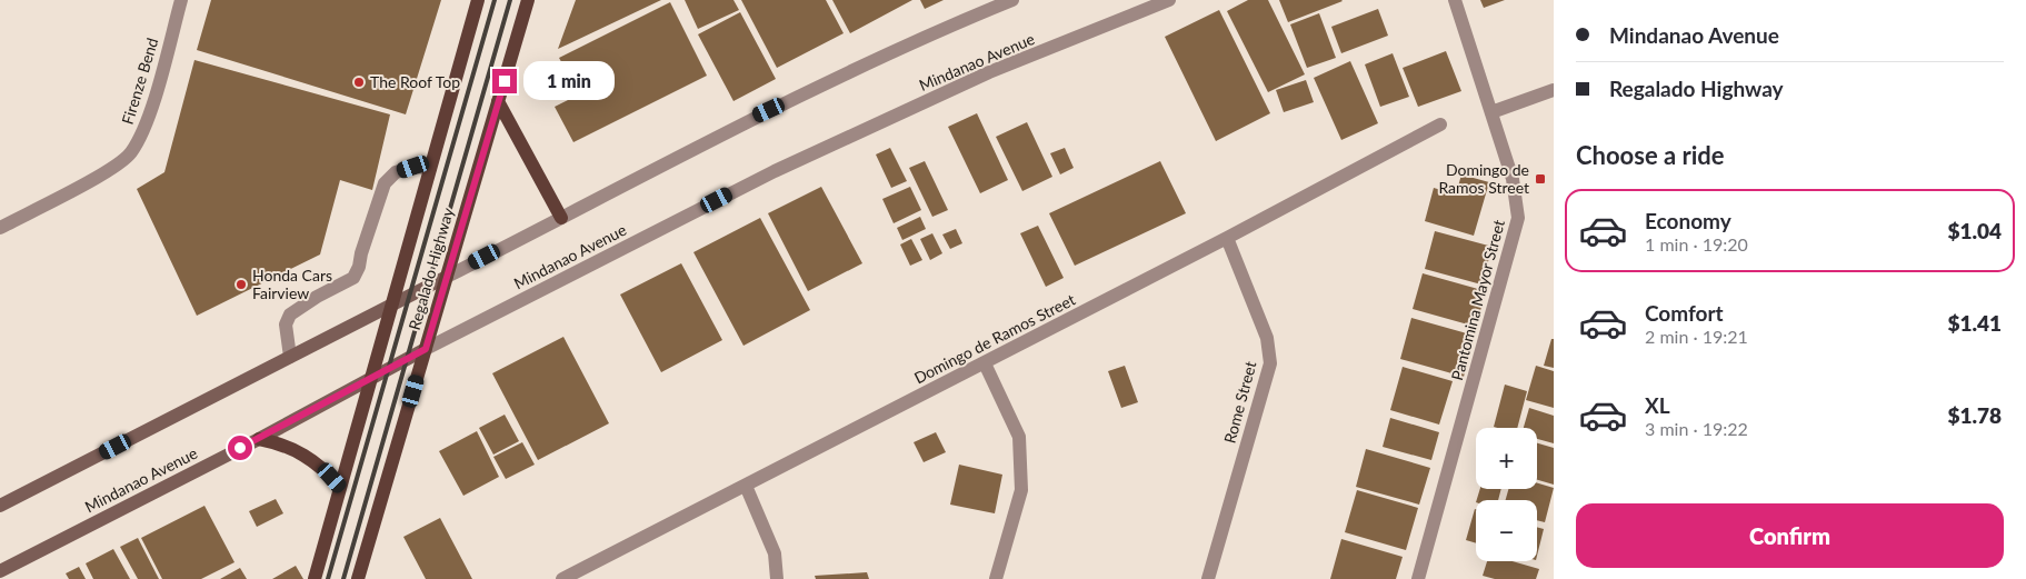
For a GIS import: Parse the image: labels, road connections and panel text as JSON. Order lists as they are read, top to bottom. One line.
{"streets":{"main road":["Mindanao Avenue","Regalado Highway"],"street":["Firenze Bend","Pantomina Mayor Street","Domingo de Ramos Street","Rome Street"]},"crossings":[["Mindanao Avenue","Regalado Highway"],["Domingo de Ramos Street","Rome Street"]],"places":{"other":["The Roof Top","Honda Cars Fairview"],"transit":["Domingo de Ramos Street"]},"page":{"banner":["Mindanao Avenue","Regalado Highway"],"bubble":"1 min","heading":"Choose a ride","list":[{"name":"Economy","note":"1 min · 19:20","value":"$1.04"},{"name":"Comfort","note":"2 min · 19:21","value":"$1.41"},{"name":"XL","note":"3 min · 19:22","value":"$1.78"}],"map_buttons":["+","−"],"buttons":"Confirm"}}
